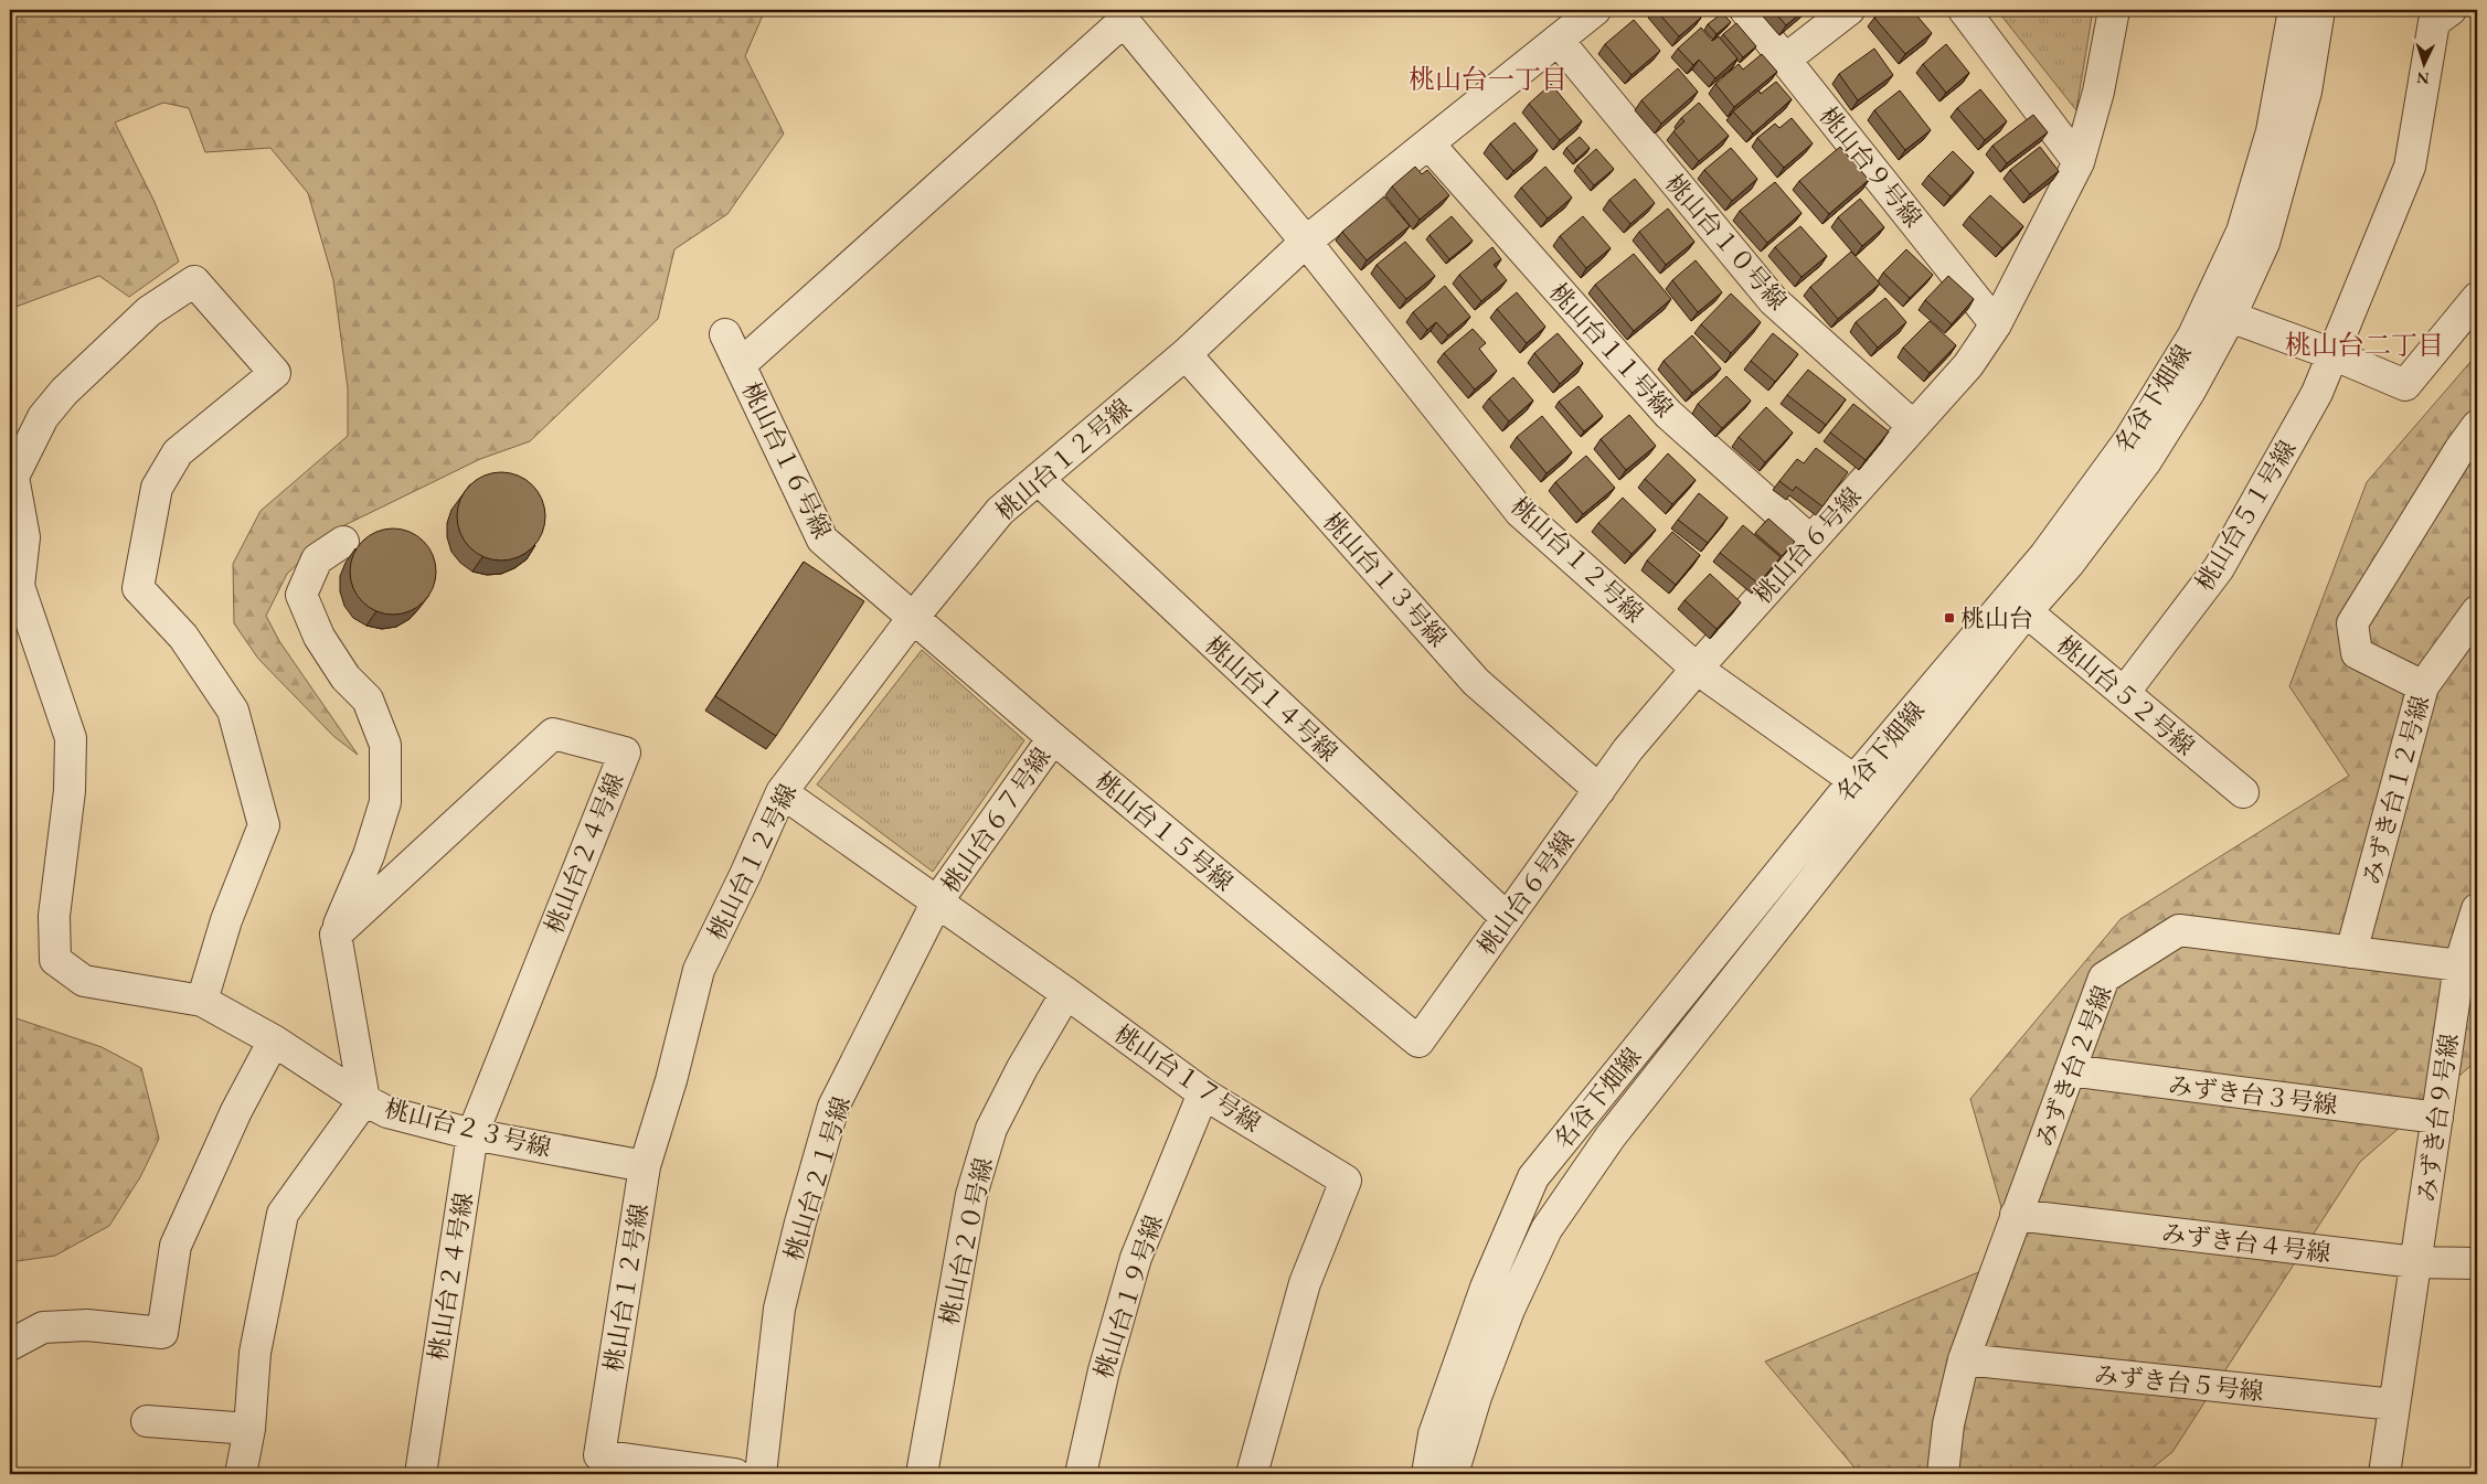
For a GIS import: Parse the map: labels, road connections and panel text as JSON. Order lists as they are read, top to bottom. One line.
{"streets":{"street":["桃山台９号線","桃山台１０号線","桃山台１１号線","名谷下畑線","桃山台１２号線","桃山台１６号線","桃山台５１号線","桃山台６号線","桃山台１３号線","桃山台５２号線","桃山台１４号線","みずき台１２号線","桃山台６７号線","桃山台１５号線","桃山台２４号線","みずき台２号線","桃山台１７号線","みずき台３号線","みずき台９号線","桃山台２３号線","桃山台２１号線","桃山台２０号線","みずき台４号線","桃山台１９号線","みずき台５号線"]},"crossings":[["桃山台９号線","桃山台６号線"],["桃山台１０号線","桃山台６号線"],["桃山台１１号線","桃山台６号線"],["名谷下畑線","桃山台１２号線"],["名谷下畑線","桃山台５２号線"],["桃山台１２号線","桃山台１６号線"],["桃山台１２号線","桃山台６号線"],["桃山台１２号線","桃山台１３号線"],["桃山台１２号線","桃山台１４号線"],["桃山台１２号線","桃山台１５号線"],["桃山台１２号線","桃山台１７号線"],["桃山台１２号線","桃山台２３号線"],["桃山台１６号線","桃山台１５号線"],["桃山台５１号線","桃山台５２号線"],["桃山台６号線","桃山台１３号線"],["桃山台６号線","桃山台１４号線"],["桃山台６号線","桃山台１５号線"],["みずき台１２号線","みずき台２号線"],["桃山台６７号線","桃山台１５号線"],["桃山台６７号線","桃山台１７号線"],["桃山台６７号線","桃山台２１号線"],["桃山台２４号線","桃山台２３号線"],["みずき台２号線","みずき台３号線"],["みずき台２号線","みずき台９号線"],["みずき台２号線","みずき台４号線"],["みずき台２号線","みずき台５号線"],["桃山台１７号線","桃山台２１号線"],["桃山台１７号線","桃山台２０号線"],["桃山台１７号線","桃山台１９号線"],["みずき台３号線","みずき台９号線"],["みずき台９号線","みずき台４号線"],["みずき台９号線","みずき台５号線"]],"districts":["桃山台一丁目","桃山台二丁目"],"places":{"transit":["桃山台"]},"north":"bottom"}
